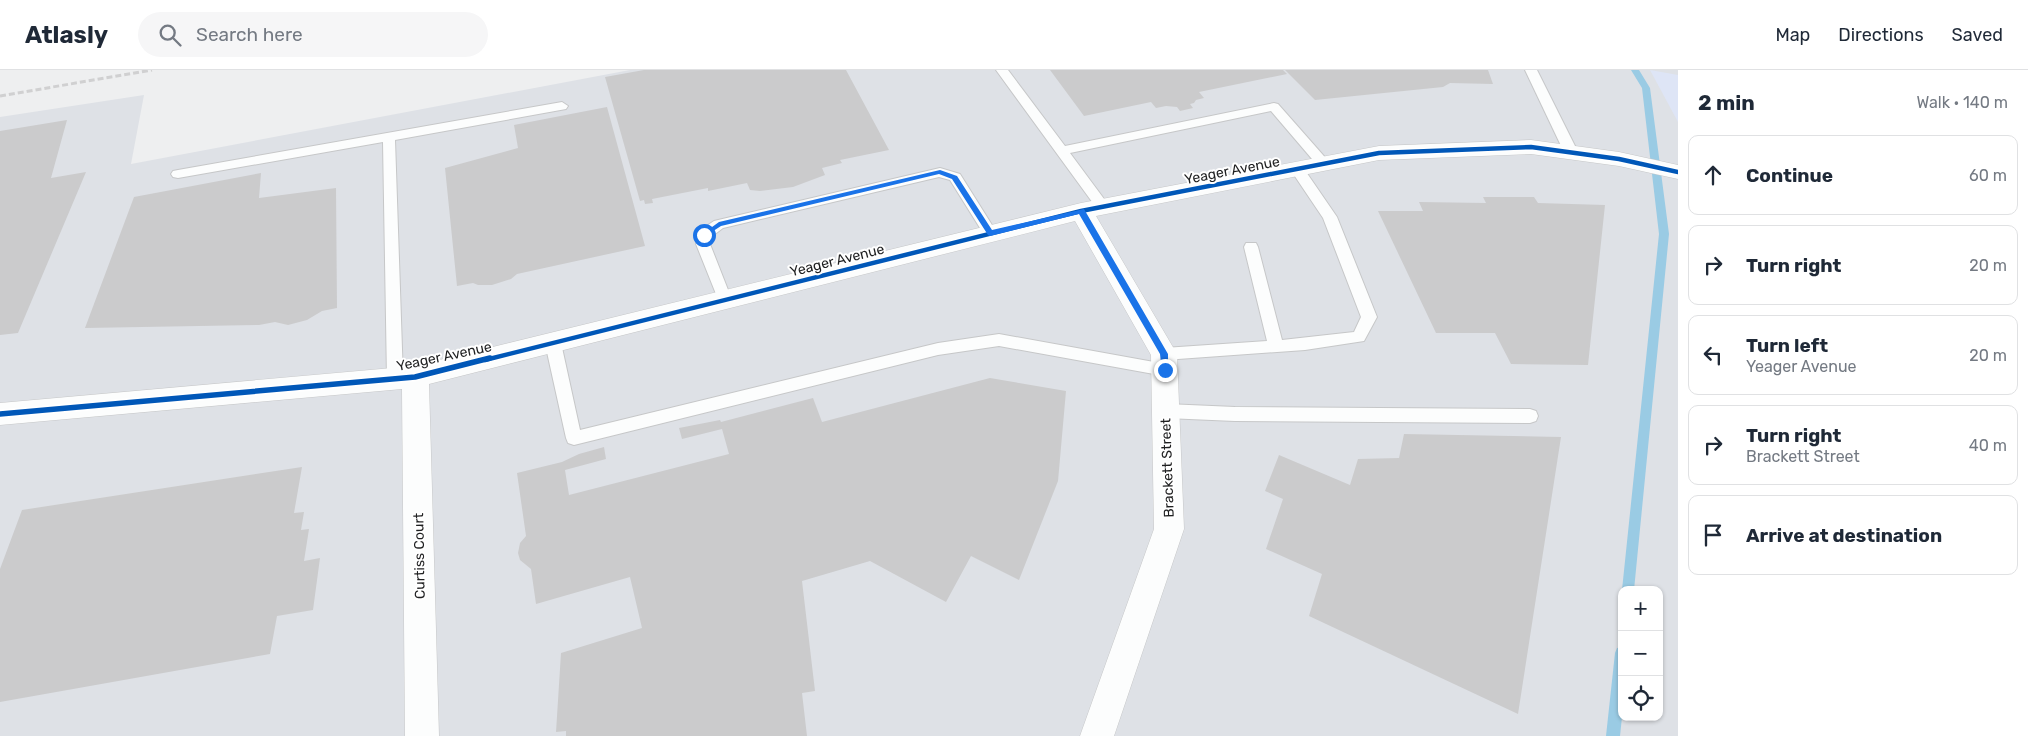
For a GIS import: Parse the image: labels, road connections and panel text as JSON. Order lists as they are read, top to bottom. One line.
{"streets":{"street":["Yeager Avenue","Brackett Street","Curtiss Court"]},"crossings":[["Yeager Avenue","Brackett Street"],["Yeager Avenue","Curtiss Court"]],"page":{"header":"Atlasly","search":"Search here","nav":["Map","Directions","Saved"],"heading":["2 min","Walk · 140 m"],"list":[["Continue","60 m"],["Turn right","20 m"],["Turn left","Yeager Avenue","20 m"],["Turn right","Brackett Street","40 m"],"Arrive at destination"],"map_buttons":["+","−"]}}
